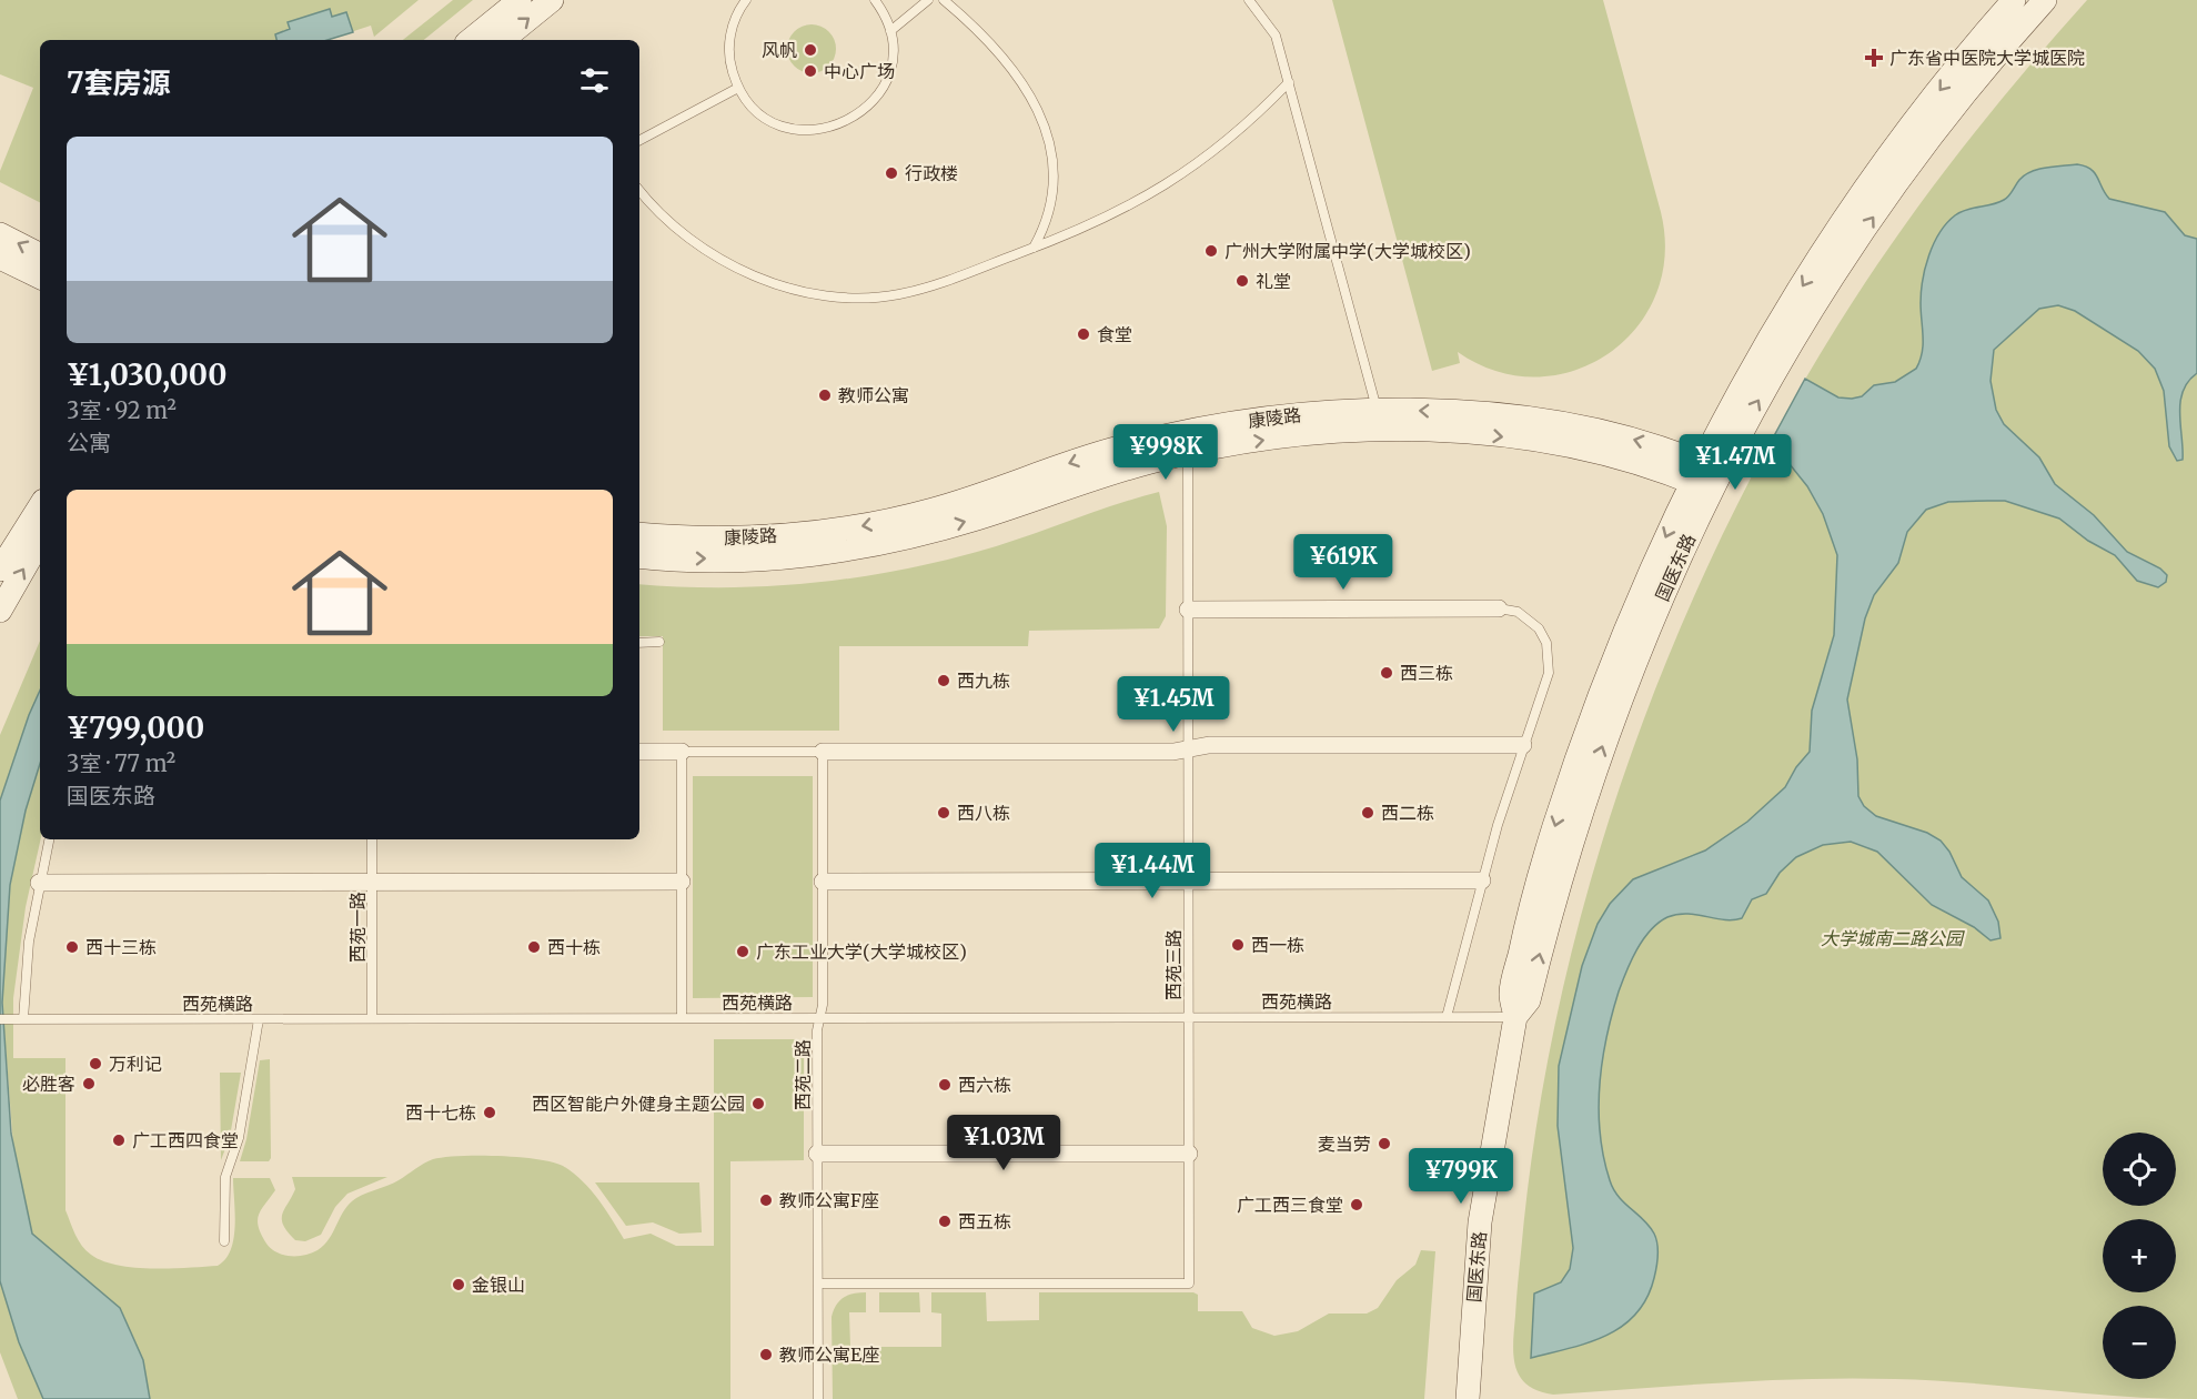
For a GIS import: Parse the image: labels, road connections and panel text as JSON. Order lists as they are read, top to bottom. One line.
{"streets":{"main road":["康陵路","国医东路"],"lane":["西苑一路","西苑三路","西苑横路","西苑二路"]},"crossings":[["康陵路","国医东路"],["康陵路","西苑三路"],["国医东路","西苑横路"],["西苑一路","西苑横路"],["西苑三路","西苑横路"],["西苑三路","西苑二路"],["西苑横路","西苑二路"]],"parks":["大学城南二路公园"],"places":{"other":["风帆","中心广场","行政楼","广州大学附属中学(大学城校区)","礼堂","食堂","教师公寓","西三栋","西九栋","西八栋","西二栋","西一栋","西十三栋","西十栋","广东工业大学(大学城校区)","万利记","必胜客","西六栋","西区智能户外健身主题公园","西十七栋","广工西四食堂","麦当劳","教师公寓F座","广工西三食堂","西五栋","金银山","教师公寓E座"],"health":["广东省中医院大学城医院"]},"page":{"heading":"7套房源","list":[{"name":"¥1,030,000","note":"3室 · 92 m² · 公寓"},{"name":"¥799,000","note":"3室 · 77 m² · 国医东路"}],"price":["¥998K","¥1.47M","¥619K","¥1.45M","¥1.44M","¥1.03M","¥799K"],"map_buttons":["+","−"]}}
